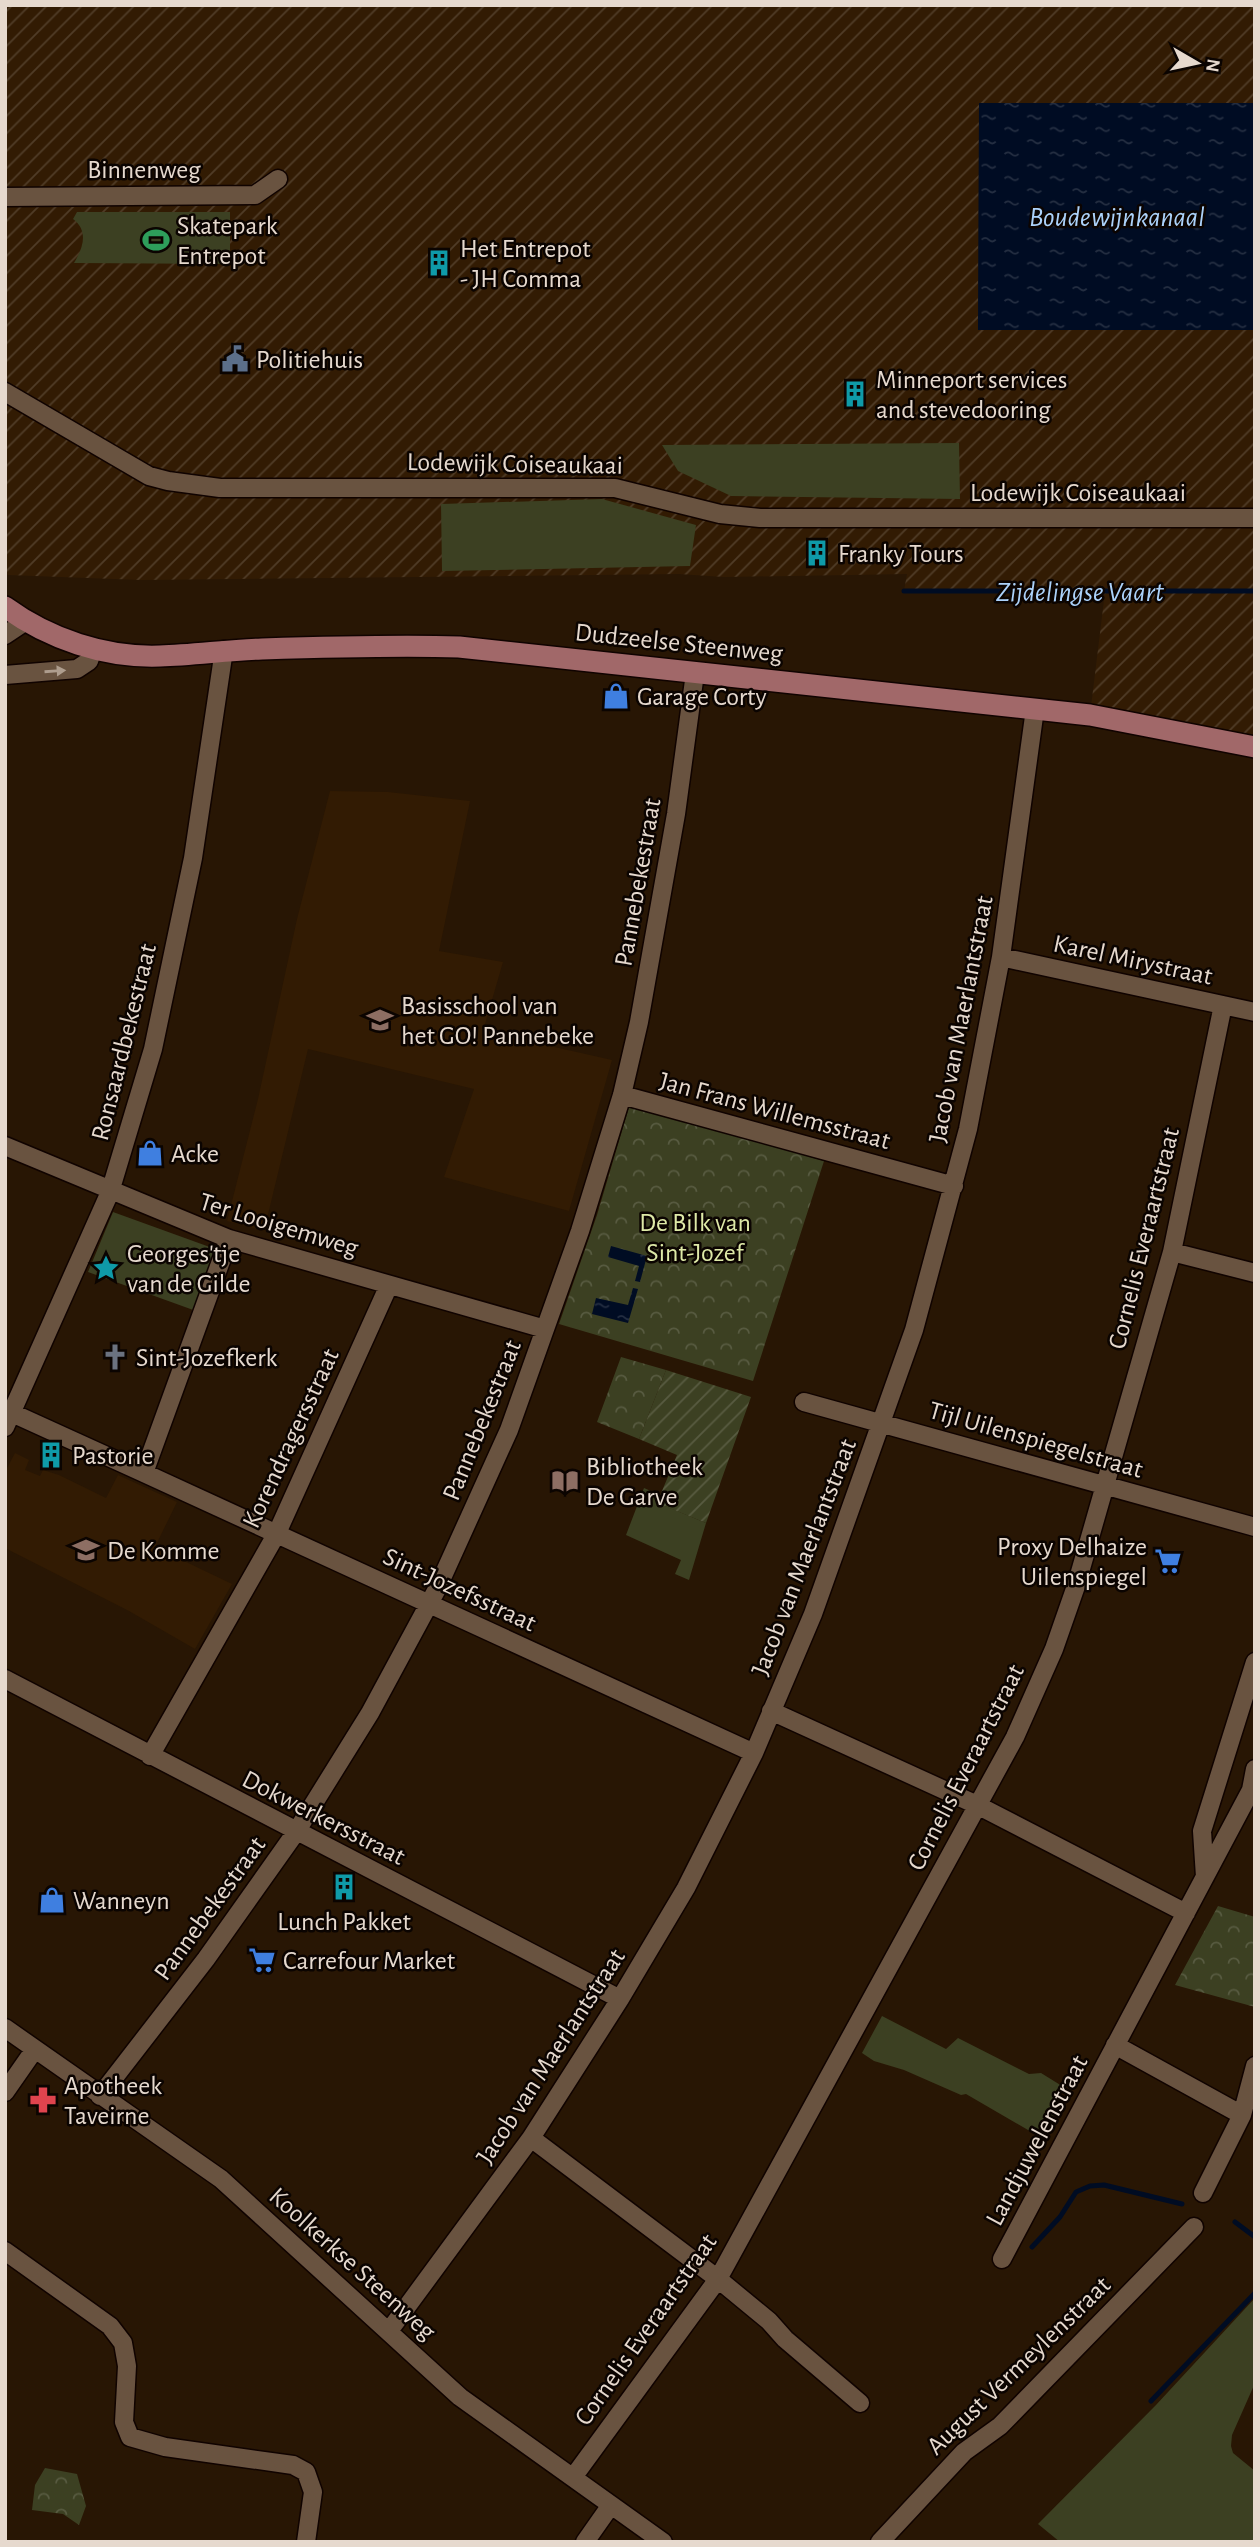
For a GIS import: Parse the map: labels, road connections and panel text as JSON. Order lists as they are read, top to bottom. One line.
{"streets":{"main road":["Dudzeelse Steenweg"],"street":["Binnenweg","Lodewijk Coiseaukaai","Pannebekestraat","Karel Mirystraat","Jacob van Maerlantstraat","Ronsaardbekestraat","Jan Frans Willemsstraat","Ter Looigemweg","Cornelis Everaartstraat","Korendragersstraat","Tijl Uilenspiegelstraat","Sint-Jozefsstraat","Dokwerkersstraat","Landjuwelenstraat","Koolkerkse Steenweg","August Vermeylenstraat"]},"crossings":[["Dudzeelse Steenweg","Pannebekestraat"],["Dudzeelse Steenweg","Jacob van Maerlantstraat"],["Dudzeelse Steenweg","Ronsaardbekestraat"],["Pannebekestraat","Jan Frans Willemsstraat"],["Pannebekestraat","Ter Looigemweg"],["Pannebekestraat","Sint-Jozefsstraat"],["Pannebekestraat","Dokwerkersstraat"],["Pannebekestraat","Koolkerkse Steenweg"],["Karel Mirystraat","Jacob van Maerlantstraat"],["Karel Mirystraat","Cornelis Everaartstraat"],["Jacob van Maerlantstraat","Jan Frans Willemsstraat"],["Jacob van Maerlantstraat","Tijl Uilenspiegelstraat"],["Jacob van Maerlantstraat","Sint-Jozefsstraat"],["Jacob van Maerlantstraat","Dokwerkersstraat"],["Jacob van Maerlantstraat","Koolkerkse Steenweg"],["Ronsaardbekestraat","Ter Looigemweg"],["Ronsaardbekestraat","Sint-Jozefsstraat"],["Ter Looigemweg","Korendragersstraat"],["Cornelis Everaartstraat","Tijl Uilenspiegelstraat"],["Cornelis Everaartstraat","Koolkerkse Steenweg"],["Korendragersstraat","Sint-Jozefsstraat"],["Korendragersstraat","Dokwerkersstraat"]],"water":["Boudewijnkanaal","Zijdelingse Vaart"],"parks":["De Bilk van Sint-Jozef"],"places":{"sports":["Skatepark Entrepot"],"building":["Het Entrepot - JH Comma","Minneport services and stevedooring","Franky Tours","Pastorie","Lunch Pakket"],"public building":["Politiehuis"],"shop":["Garage Corty","Acke","Wanneyn"],"school or university":["Basisschool van het GO! Pannebeke","De Komme"],"place":["Georges'tje van de Gilde"],"church":["Sint-Jozefkerk"],"library":["Bibliotheek De Garve"],"supermarket":["Proxy Delhaize Uilenspiegel","Carrefour Market"],"pharmacy":["Apotheek Taveirne"]},"north":"right"}
